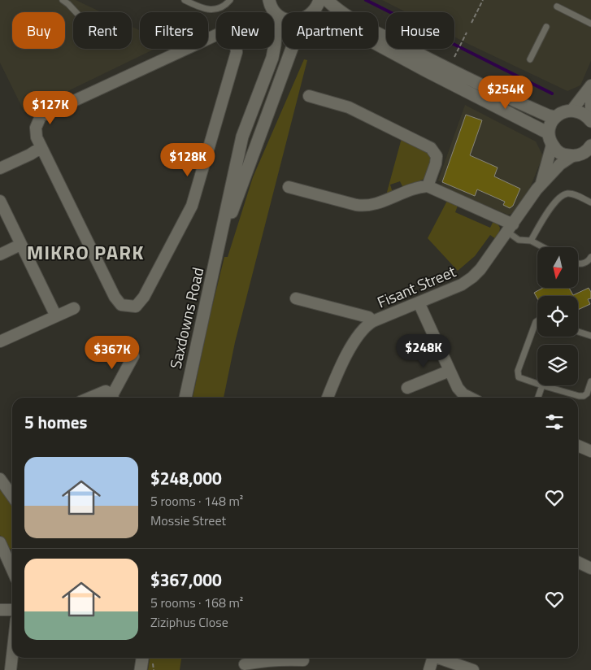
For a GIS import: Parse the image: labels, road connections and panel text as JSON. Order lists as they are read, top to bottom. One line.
{"streets":{"street":["Fisant Street","Saxdowns Road"]},"districts":["MIKRO PARK"],"north":"bottom","page":{"chip":["Buy","Rent","Filters","New","Apartment","House"],"price":["$254K","$127K","$128K","$248K","$367K"],"heading":"5 homes","list":[{"name":"$248,000","note":"5 rooms · 148 m² · Mossie Street"},{"name":"$367,000","note":"5 rooms · 168 m² · Ziziphus Close"}]}}
